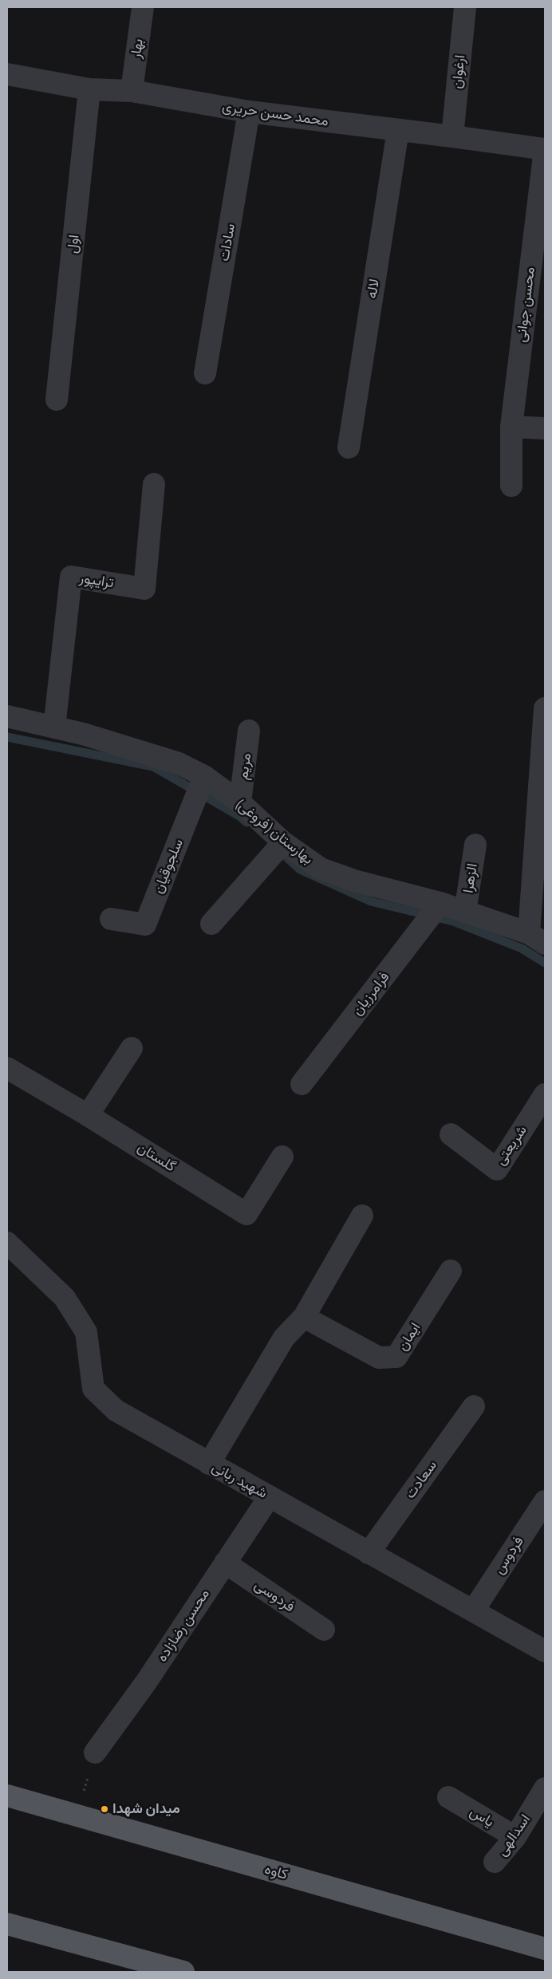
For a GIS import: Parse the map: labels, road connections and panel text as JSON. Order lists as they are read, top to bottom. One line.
{"streets":{"main road":["کاوه"],"street":["بهار","ارغوان","محمد حسن حریری","سادات","اول","لاله","محسن جوانی","ترایپور","مریم","بهارستان (فروغی)","سلجوقیان","الزهرا","فرامرزیان","شریعتی","گلستان","ایمان","سعادت","شهید ربانی","فردوس","فردوسی","محسن رضازاده","یاس","اسدالهی"]},"crossings":[["بهار","محمد حسن حریری"],["ارغوان","محمد حسن حریری"],["محمد حسن حریری","سادات"],["محمد حسن حریری","اول"],["محمد حسن حریری","لاله"],["محمد حسن حریری","محسن جوانی"],["ترایپور","بهارستان (فروغی)"],["مریم","بهارستان (فروغی)"],["بهارستان (فروغی)","سلجوقیان"],["بهارستان (فروغی)","الزهرا"],["بهارستان (فروغی)","فرامرزیان"],["سعادت","شهید ربانی"],["شهید ربانی","فردوس"],["شهید ربانی","محسن رضازاده"],["فردوسی","محسن رضازاده"],["یاس","اسدالهی"]],"places":["میدان شهدا"]}
